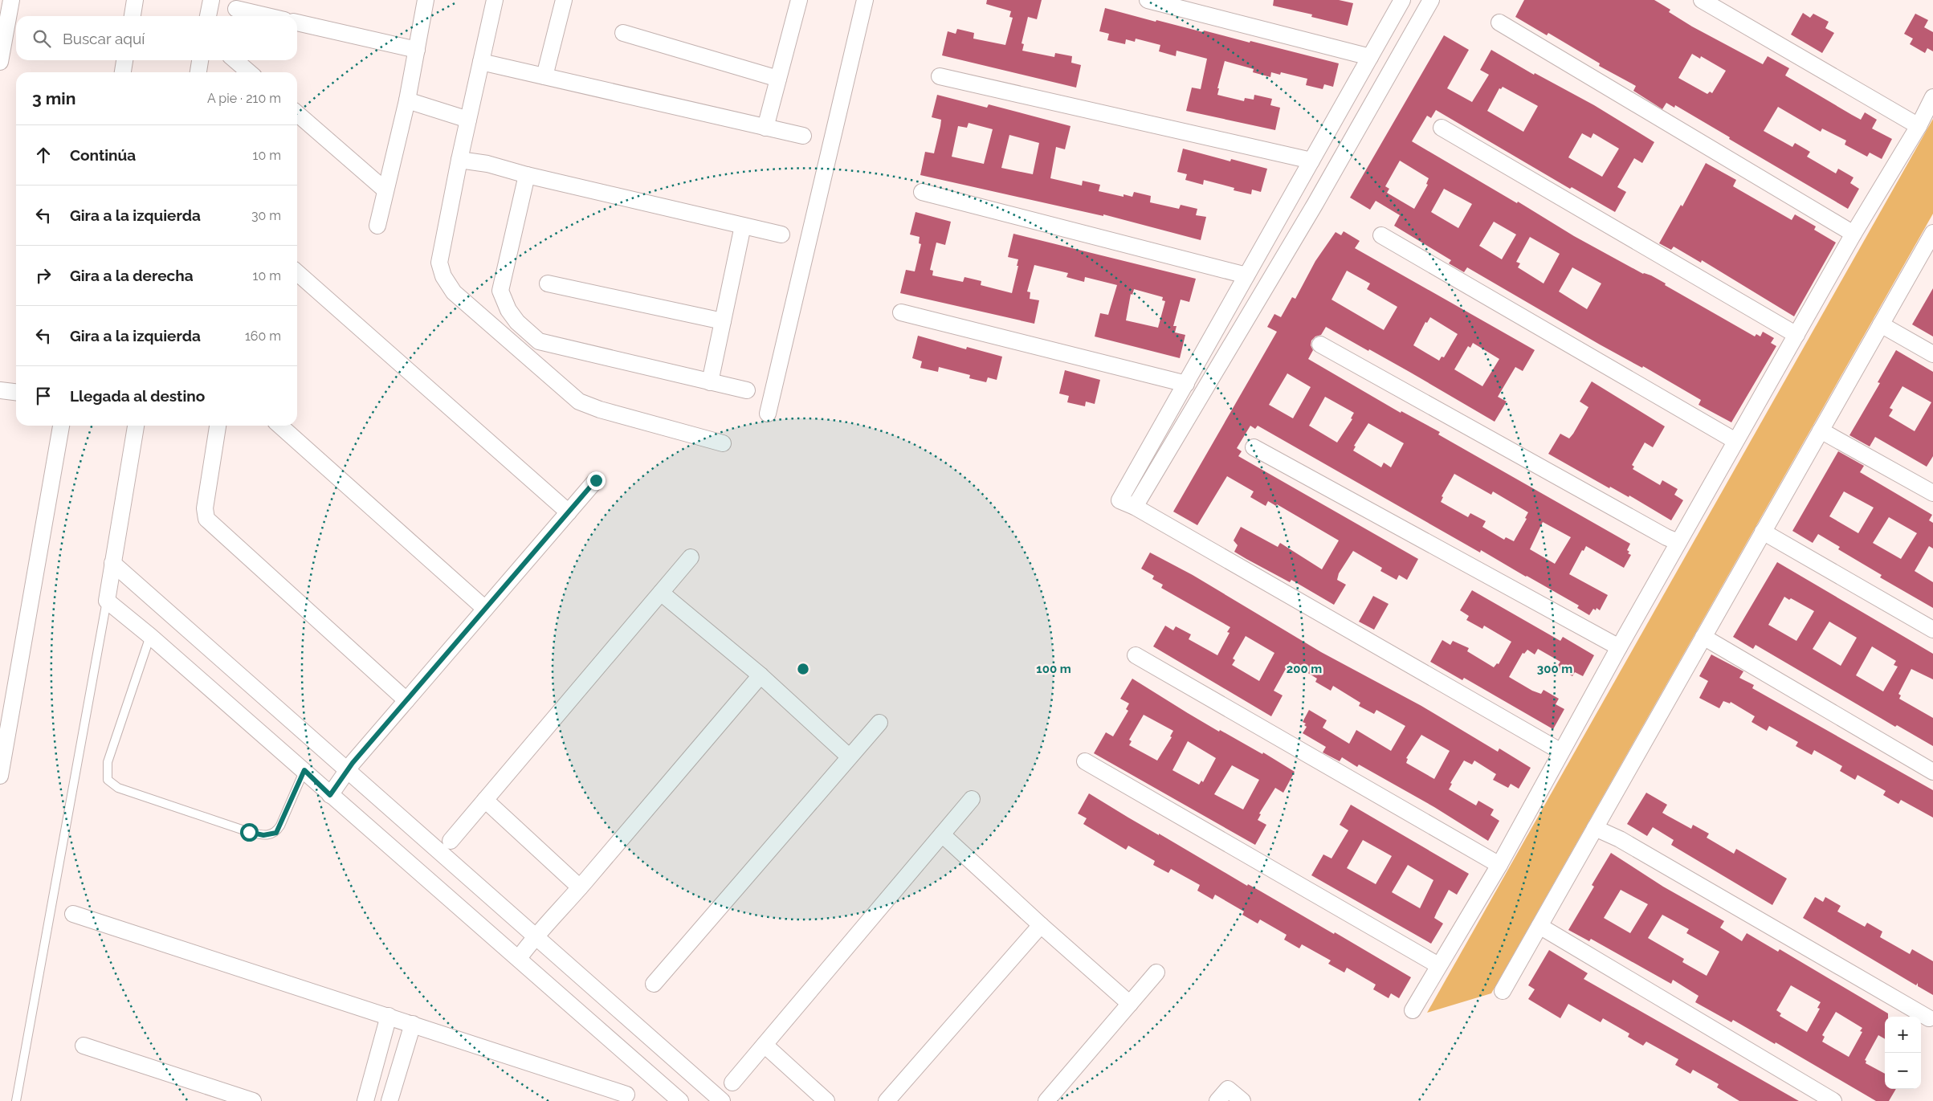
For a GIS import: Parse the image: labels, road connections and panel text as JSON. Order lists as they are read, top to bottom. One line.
{"page":{"search":"Buscar aquí","heading":["3 min","A pie · 210 m"],"list":[["Continúa","10 m"],["Gira a la izquierda","30 m"],["Gira a la derecha","10 m"],["Gira a la izquierda","160 m"],"Llegada al destino"],"map_buttons":["+","−"]},"rings":["100 m","200 m","300 m"]}
